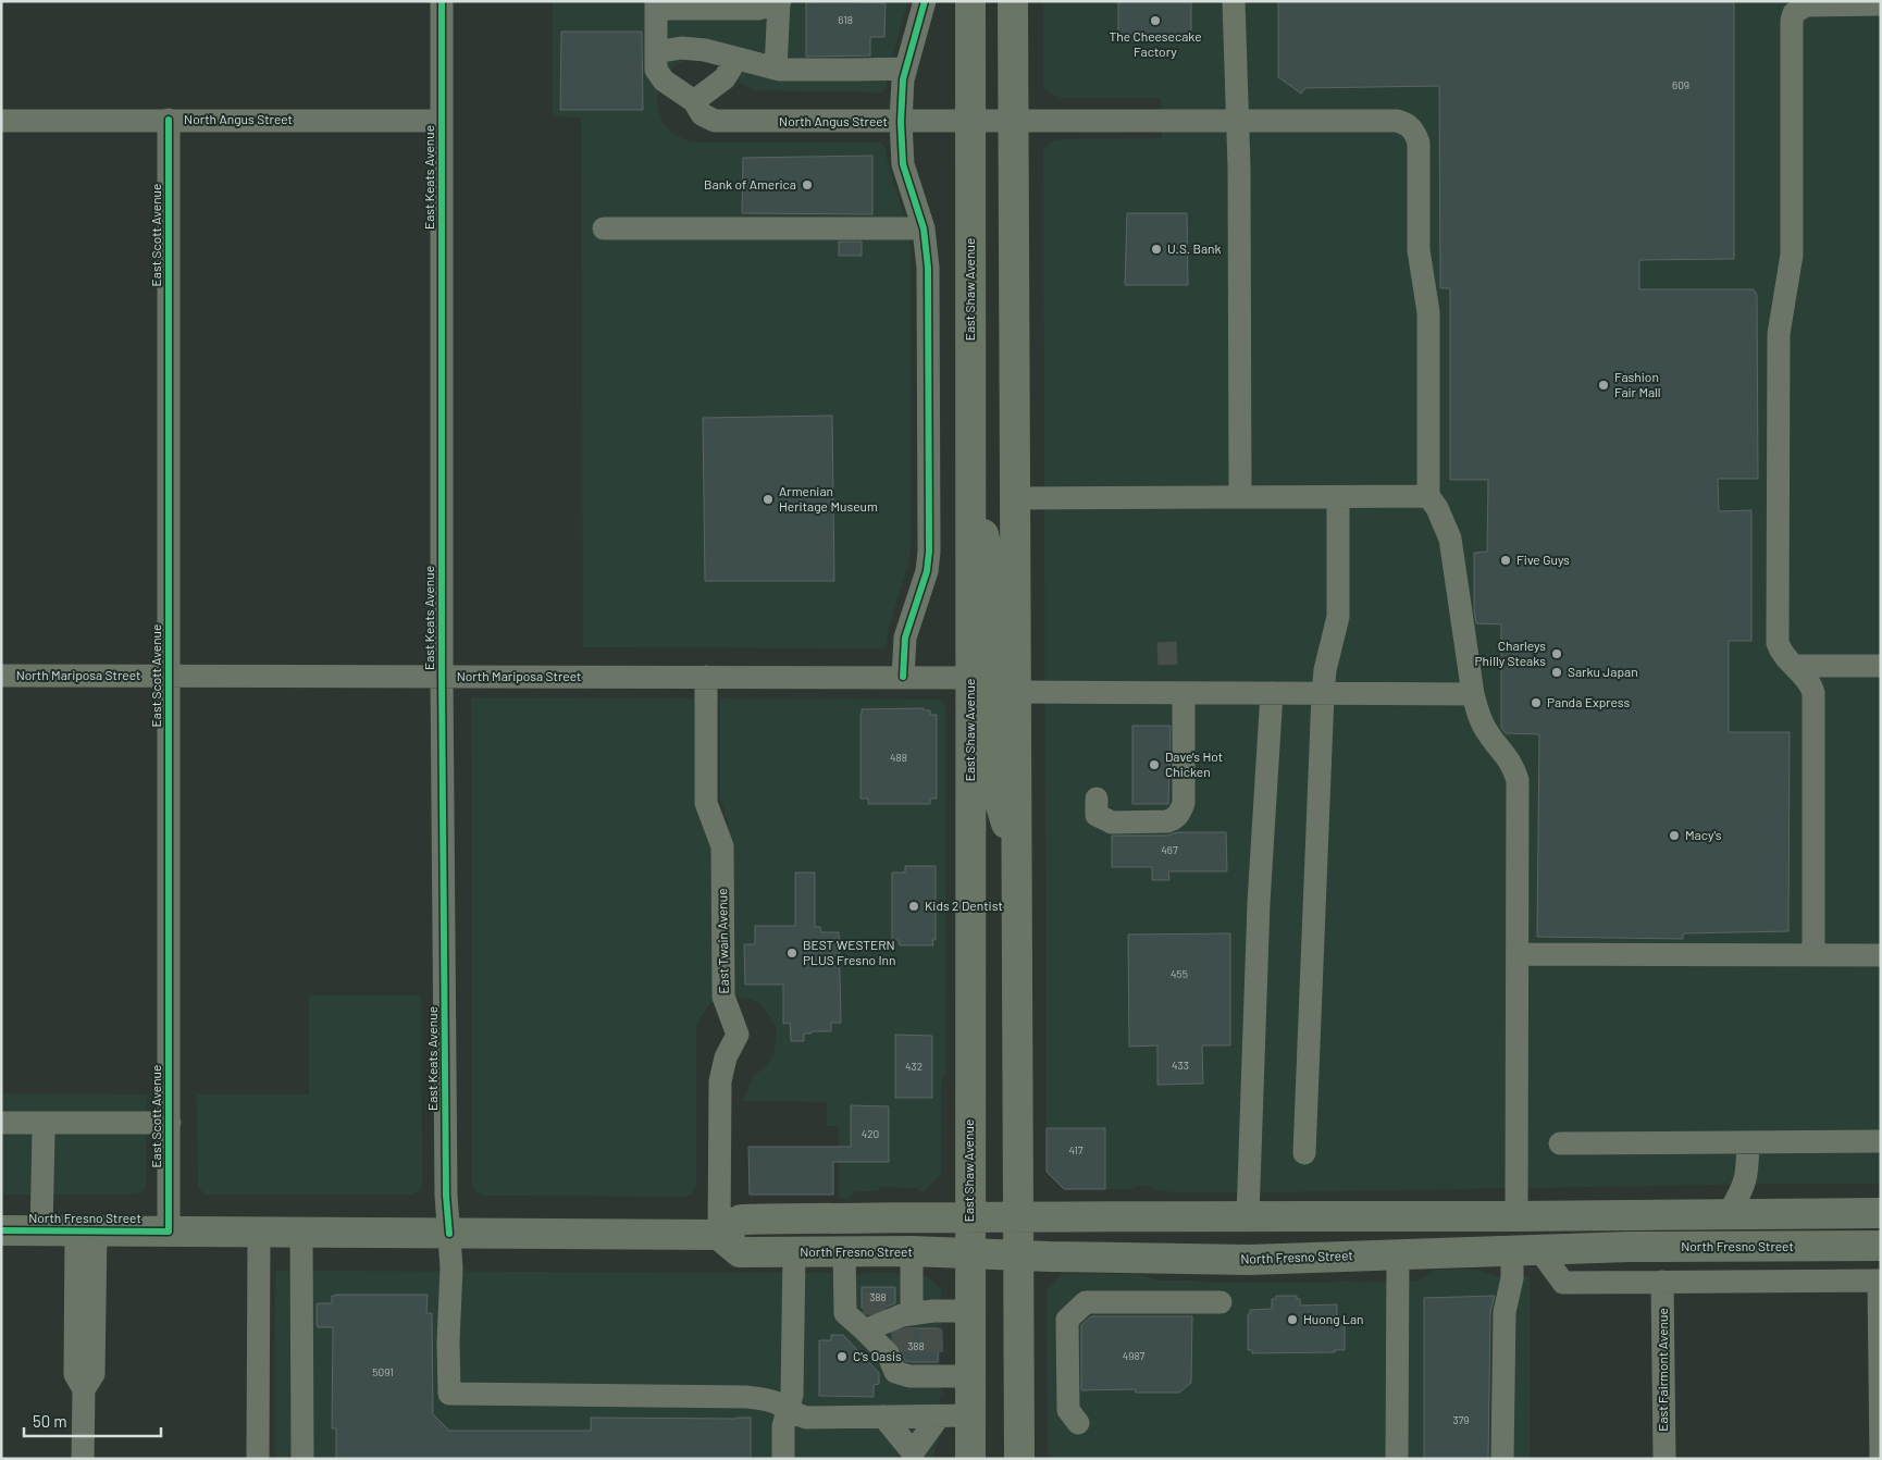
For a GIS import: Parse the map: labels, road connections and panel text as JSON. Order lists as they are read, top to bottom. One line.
{"streets":{"main road":["East Shaw Avenue","North Fresno Street"],"street":["North Angus Street","East Keats Avenue","East Scott Avenue","North Mariposa Street","East Twain Avenue","East Fairmont Avenue"]},"crossings":[["North Angus Street","East Keats Avenue"],["North Angus Street","East Scott Avenue"],["North Angus Street","East Shaw Avenue"],["East Keats Avenue","North Mariposa Street"],["East Keats Avenue","North Fresno Street"],["East Scott Avenue","North Mariposa Street"],["East Scott Avenue","North Fresno Street"],["East Shaw Avenue","North Mariposa Street"],["East Shaw Avenue","North Fresno Street"],["North Mariposa Street","East Twain Avenue"],["East Twain Avenue","North Fresno Street"]],"places":["The Cheesecake Factory","Bank of America","U.S. Bank","Fashion Fair Mall","Armenian Heritage Museum","Five Guys","Charleys Philly Steaks","Sarku Japan","Panda Express","Dave's Hot Chicken","Macy's","Kids 2 Dentist","BEST WESTERN PLUS Fresno Inn","Huong Lan","C's Oasis"],"house_numbers":["618","609","488","467","455","433","432","420","417","388","388","4987","5091","379"],"scale_bar":"50 m"}
